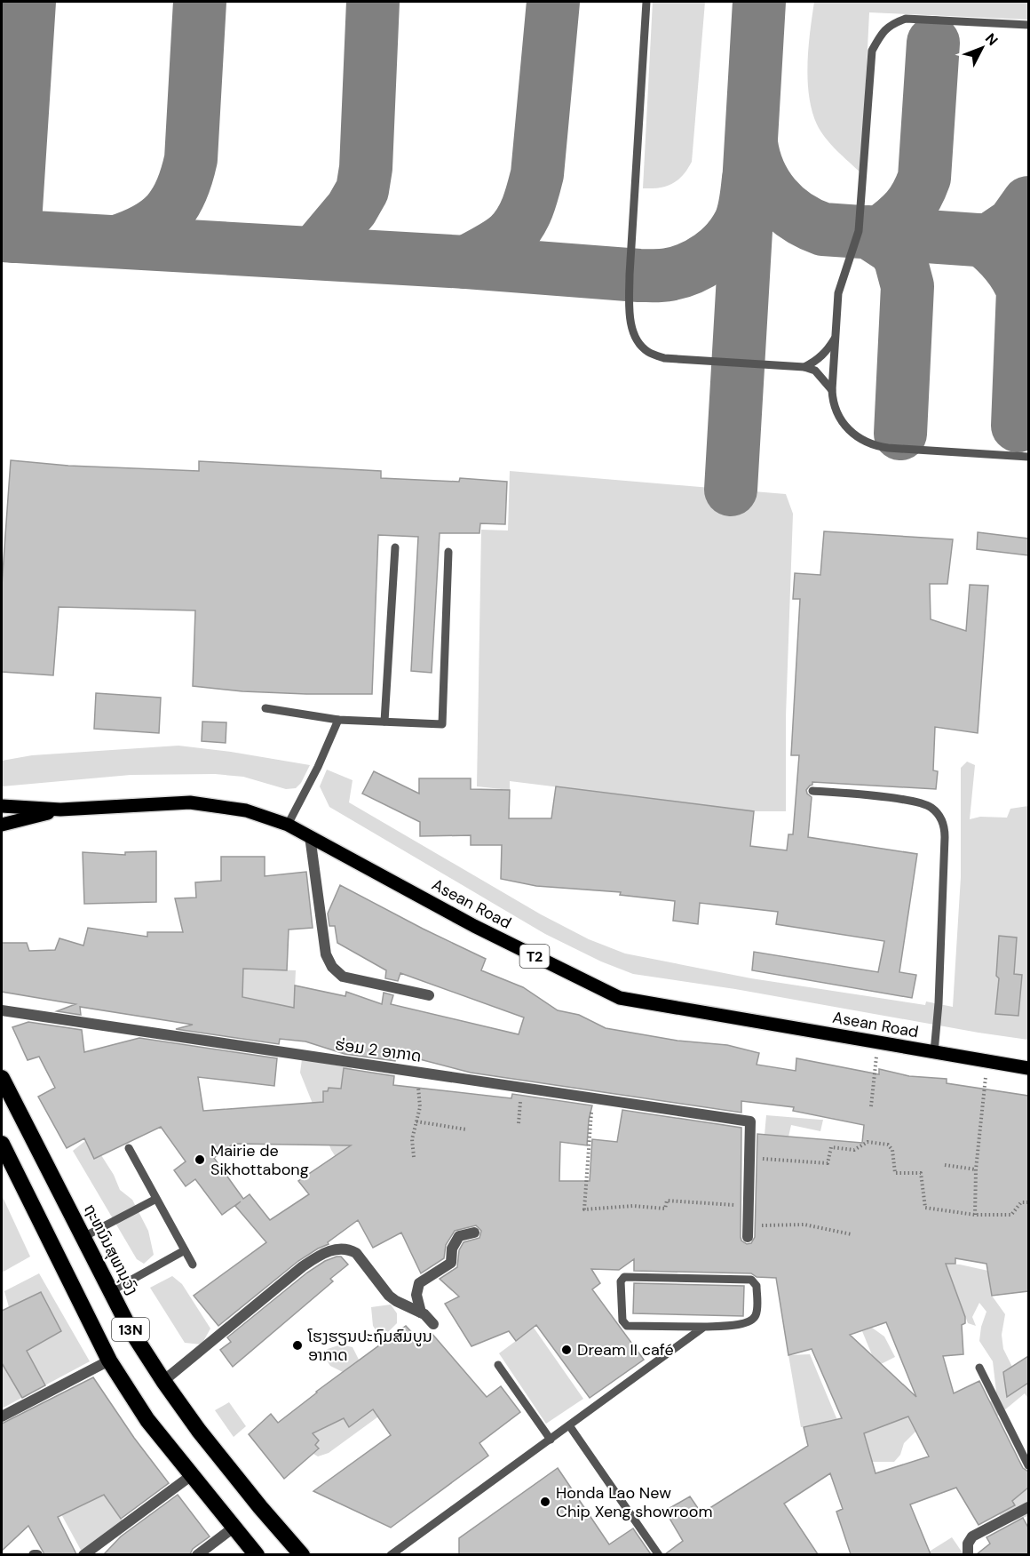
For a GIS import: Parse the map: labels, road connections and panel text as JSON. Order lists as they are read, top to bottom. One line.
{"streets":{"highway":["ຖະຫນົນສຸພານຸວົງ","13N"],"main road":["Asean Road","T2"],"street":["ຮ່ອມ 2 ອາກາດ"]},"places":["Mairie de Sikhottabong","ໂຮງຮຽນປະຖົມສົມບູນ ອາກາດ","Dream II café","Honda Lao New Chip Xeng showroom"],"north":"top right"}
